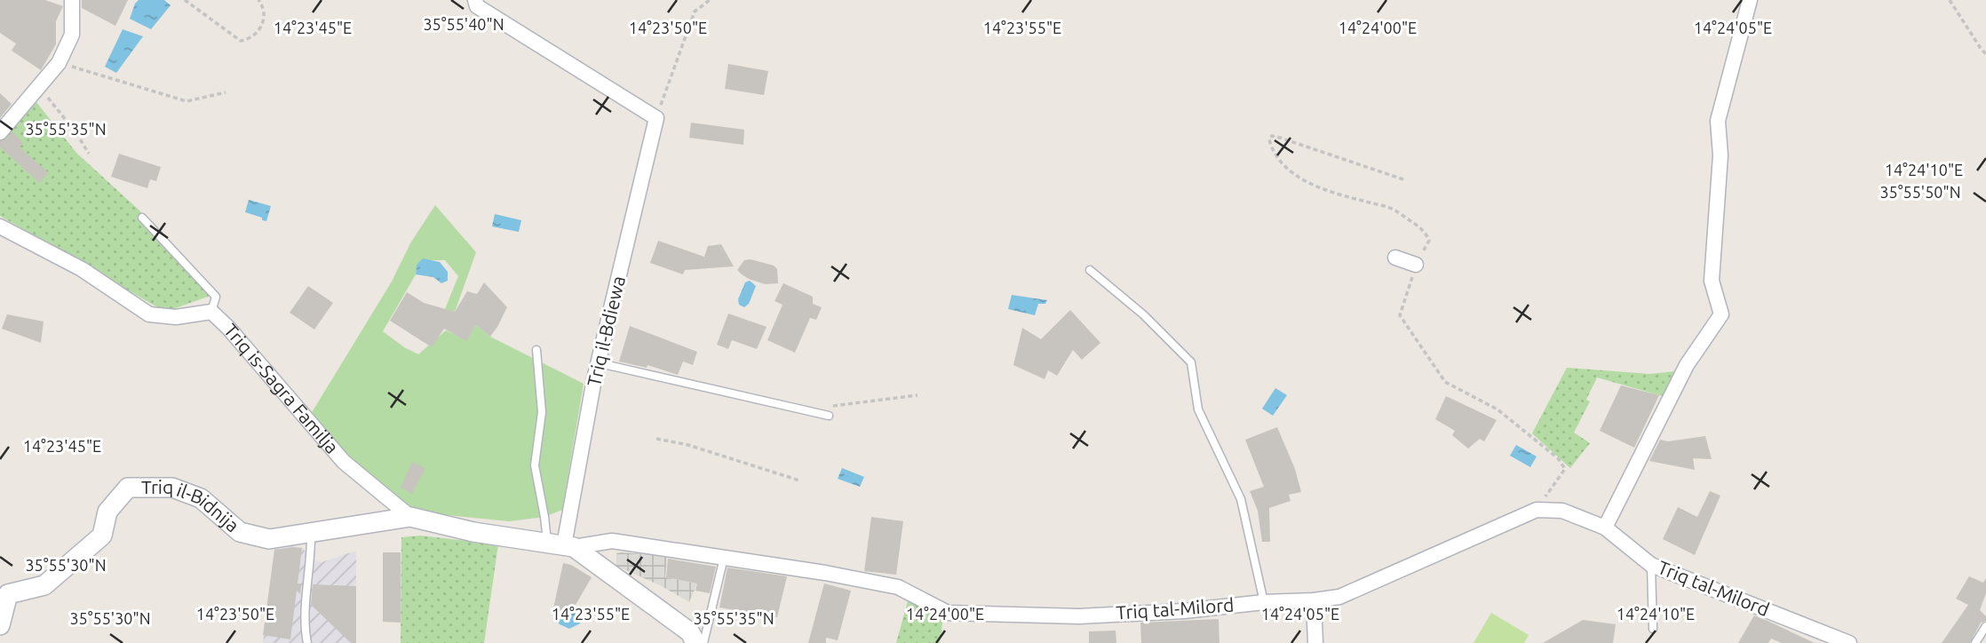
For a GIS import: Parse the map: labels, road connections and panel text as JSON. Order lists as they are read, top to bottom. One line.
{"streets":{"street":["Triq il-Bdiewa","Triq is-Sagra Familja","Triq il-Bidnija","Triq tal-Milord"]},"crossings":[["Triq il-Bdiewa","Triq is-Sagra Familja"],["Triq il-Bdiewa","Triq tal-Milord"],["Triq is-Sagra Familja","Triq il-Bidnija"],["Triq is-Sagra Familja","Triq tal-Milord"]],"coordinates":["35°55'40\"N","14°23'45\"E","14°23'50\"E","14°23'55\"E","14°24'00\"E","14°24'05\"E","35°55'35\"N","14°24'10\"E","35°55'50\"N","35°55'30\"N"]}
